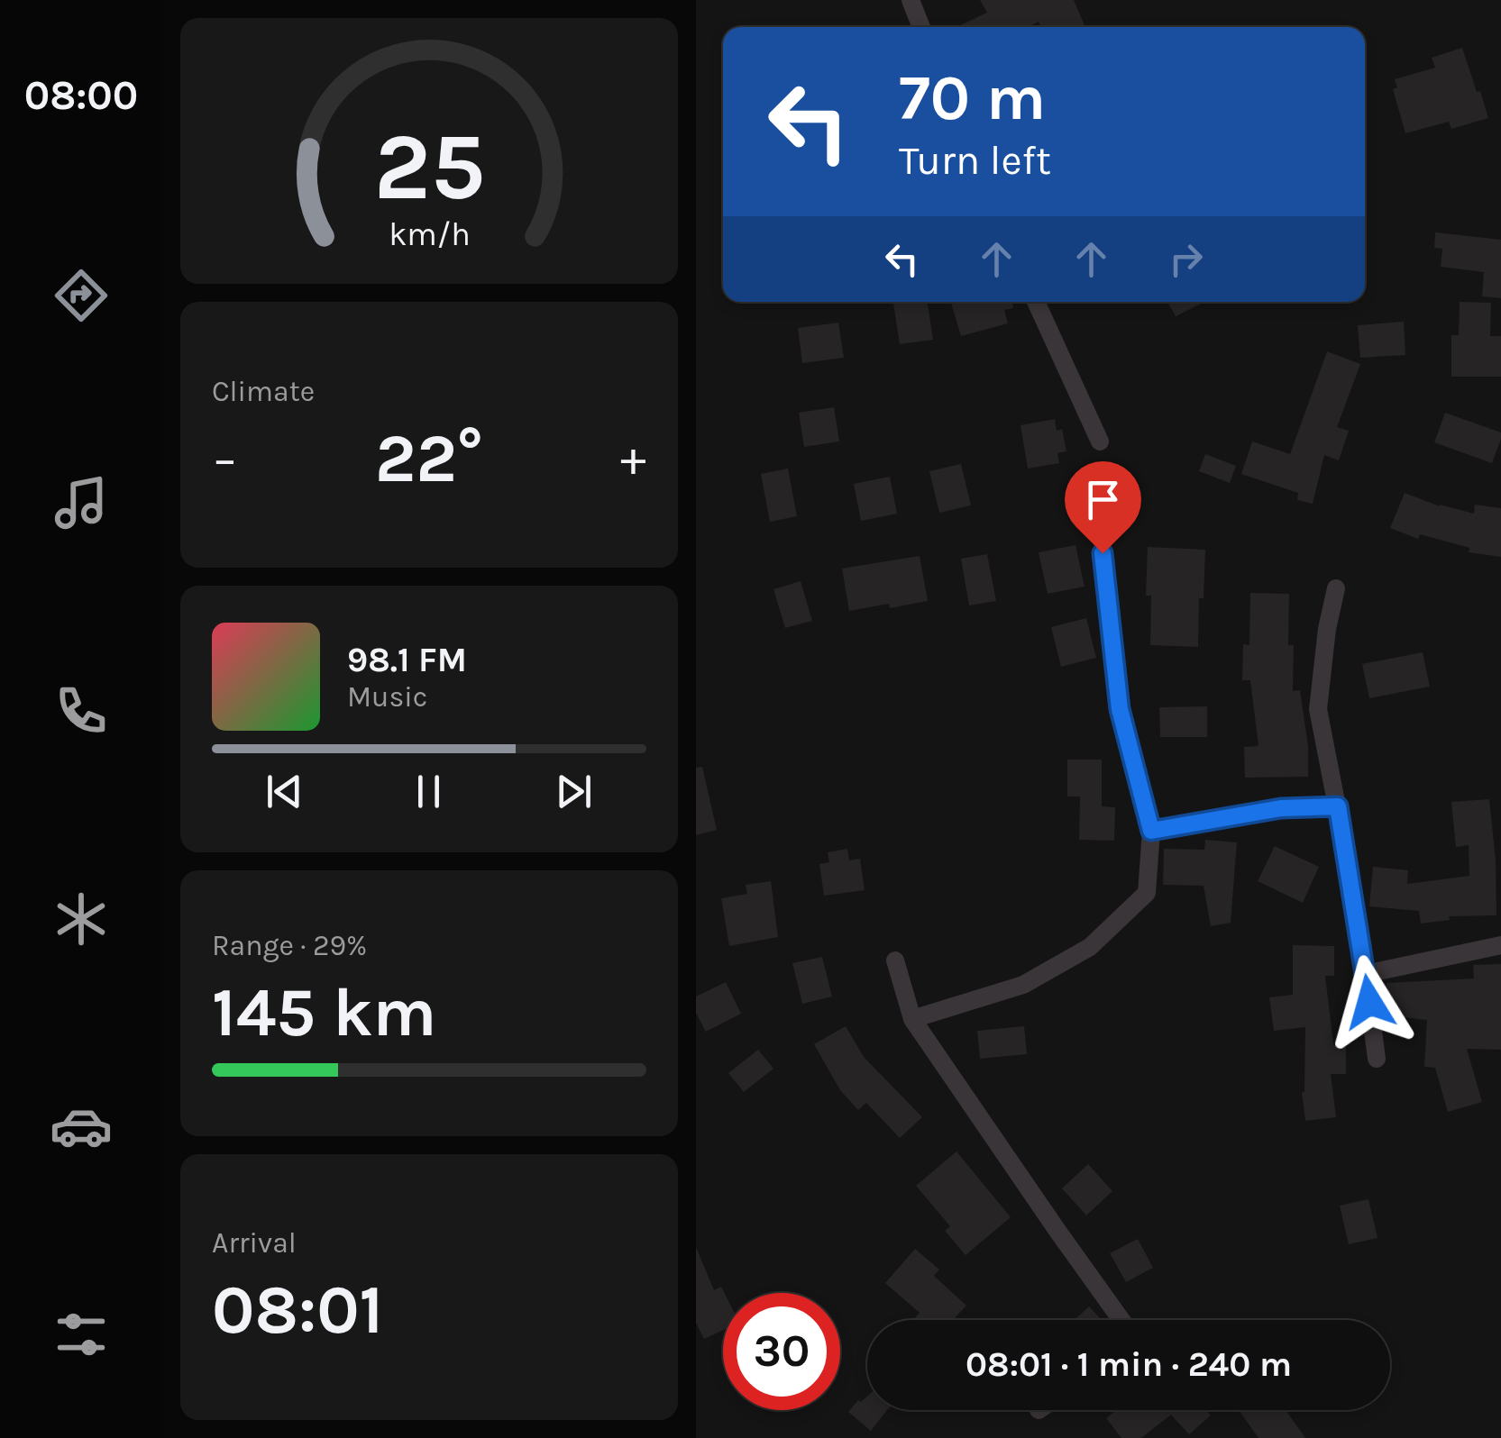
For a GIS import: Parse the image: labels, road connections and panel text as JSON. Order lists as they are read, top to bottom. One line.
{"page":{"tabs":"08:00","turn":["70 m","Turn left"],"tile":["Climate",["Range · 29%","145 km"],["Arrival","08:01"]],"heat":["−","22°","+"],"song":["98.1 FM","Music"],"limit":"30","trip":"08:01 · 1 min · 240 m","gauge":["25","km/h"]}}
